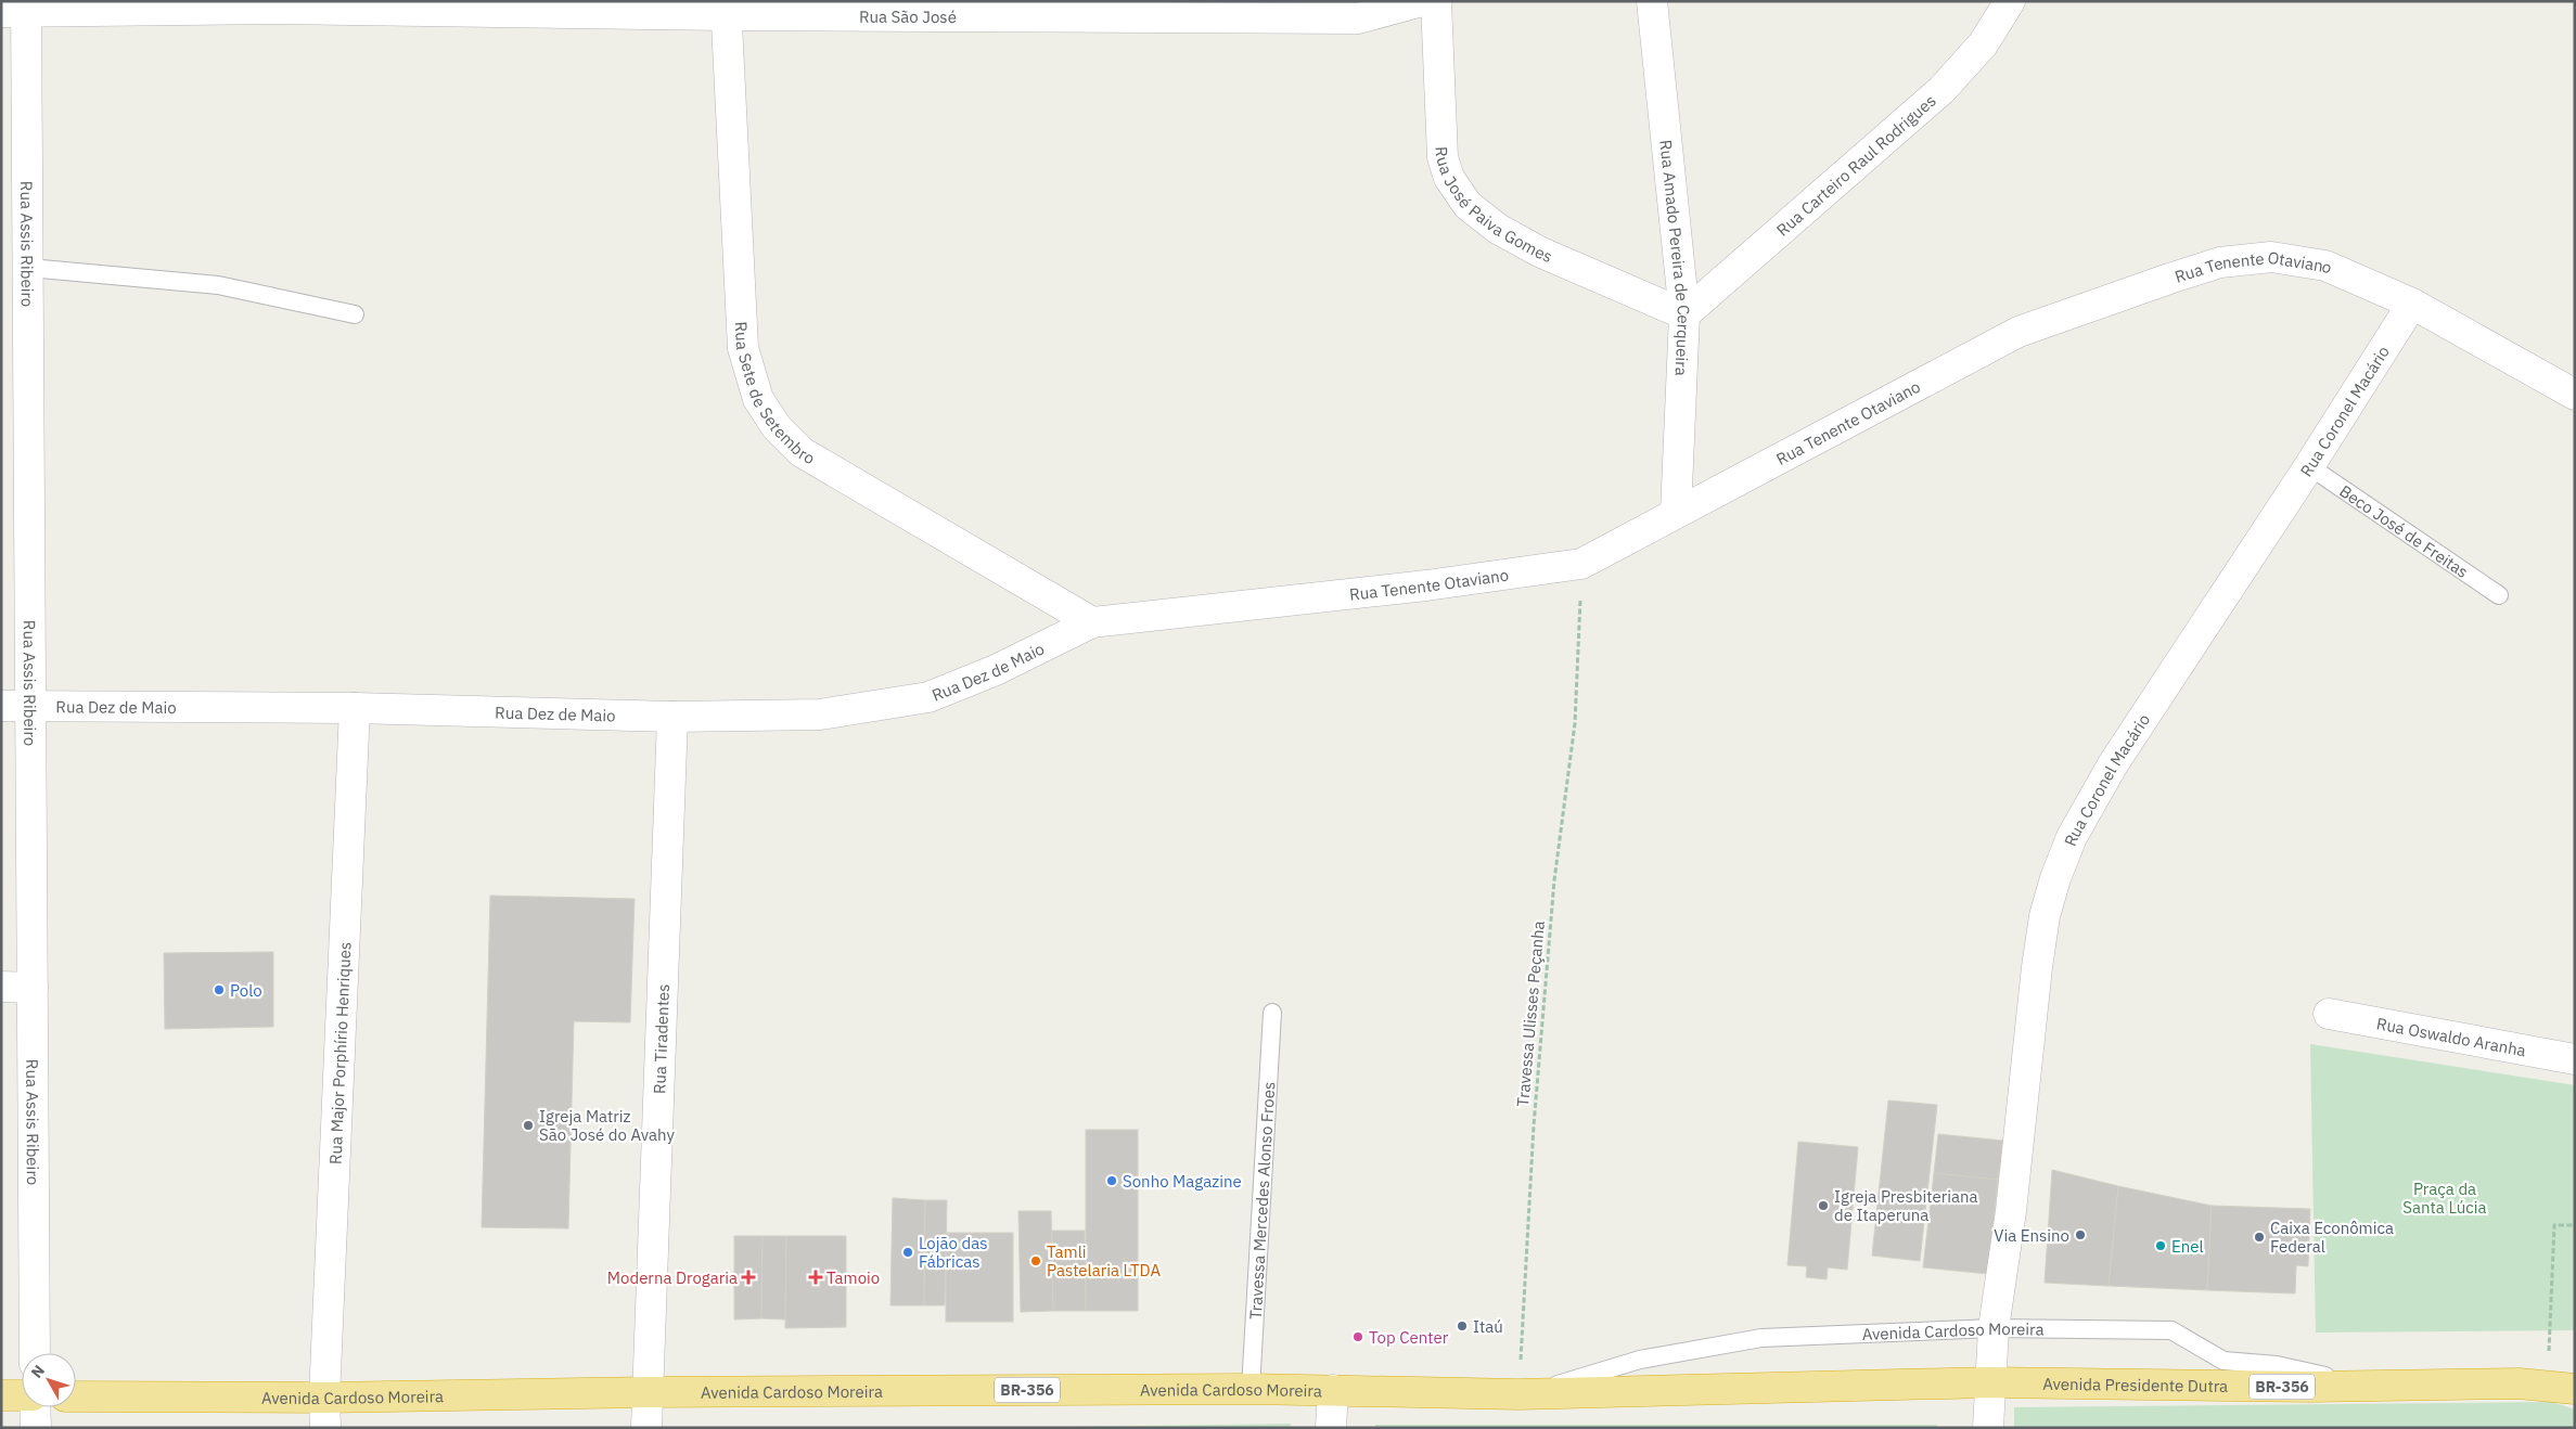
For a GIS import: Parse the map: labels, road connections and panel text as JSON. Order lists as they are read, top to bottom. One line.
{"streets":{"highway":["Avenida Cardoso Moreira","Avenida Presidente Dutra","BR-356"],"street":["Rua São José","Rua Carteiro Raul Rodrigues","Rua José Paiva Gomes","Rua Assis Ribeiro","Rua Amado Pereira de Cerqueira","Rua Tenente Otaviano","Rua Sete de Setembro","Rua Coronel Macário","Rua Dez de Maio","Rua Oswaldo Aranha","Rua Tiradentes","Rua Major Porphírio Henriques"],"lane":["Beco José de Freitas","Travessa Mercedes Alonso Froes"],"path":["Travessa Ulisses Peçanha"]},"crossings":[["Rua São José","Rua Assis Ribeiro"],["Rua São José","Rua Sete de Setembro"],["Rua Carteiro Raul Rodrigues","Rua José Paiva Gomes"],["Rua Carteiro Raul Rodrigues","Rua Amado Pereira de Cerqueira"],["Rua José Paiva Gomes","Rua Amado Pereira de Cerqueira"],["Rua Assis Ribeiro","Rua Dez de Maio"],["Rua Amado Pereira de Cerqueira","Rua Tenente Otaviano"],["Rua Tenente Otaviano","Rua Sete de Setembro"],["Rua Tenente Otaviano","Rua Coronel Macário"],["Rua Tenente Otaviano","Rua Dez de Maio"],["Rua Sete de Setembro","Rua Dez de Maio"],["Rua Coronel Macário","Beco José de Freitas"],["Rua Coronel Macário","Avenida Cardoso Moreira"],["Rua Coronel Macário","Avenida Presidente Dutra"],["Rua Dez de Maio","Rua Tiradentes"],["Rua Dez de Maio","Rua Major Porphírio Henriques"],["Travessa Ulisses Peçanha","Avenida Cardoso Moreira"],["Rua Tiradentes","Avenida Cardoso Moreira"],["Rua Major Porphírio Henriques","Avenida Cardoso Moreira"],["Travessa Mercedes Alonso Froes","Avenida Cardoso Moreira"],["Avenida Cardoso Moreira","Avenida Presidente Dutra"]],"parks":["Praça da Santa Lúcia"],"places":{"other":["Polo","Igreja Matriz São José do Avahy","Sonho Magazine","Igreja Presbiteriana de Itaperuna","Via Ensino","Caixa Econômica Federal","Enel","Lojão das Fábricas","Tamli Pastelaria LTDA","Itaú","Top Center"],"health":["Moderna Drogaria","Tamoio"]},"north":"top left"}
